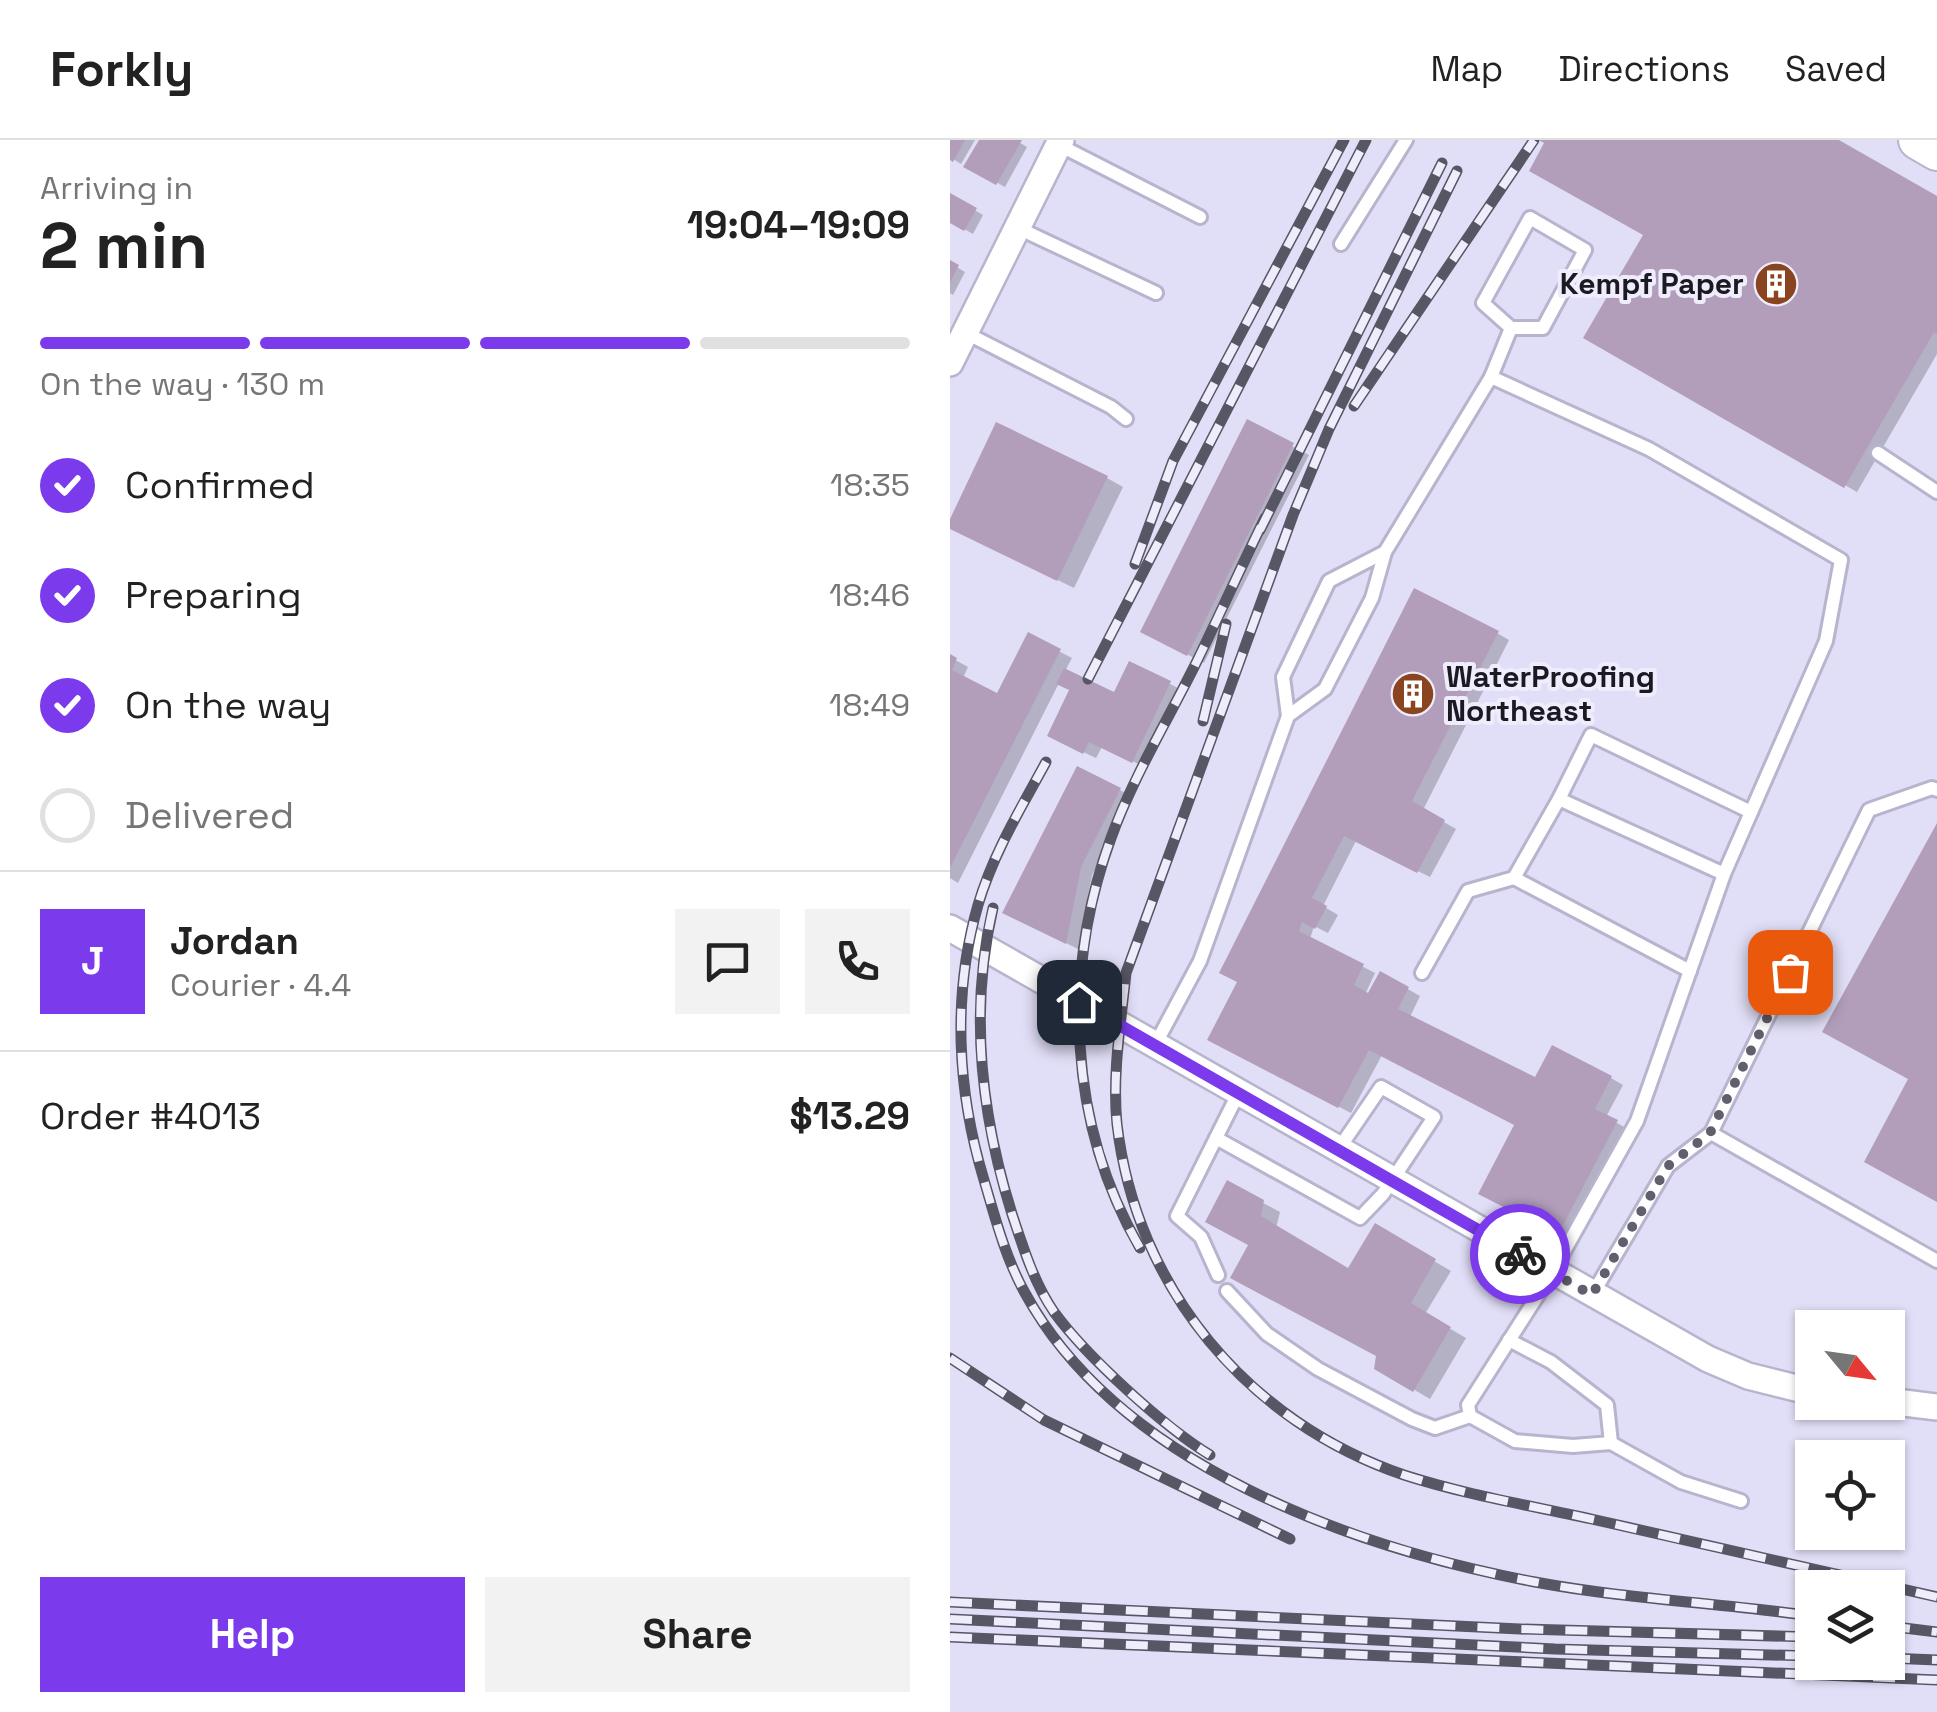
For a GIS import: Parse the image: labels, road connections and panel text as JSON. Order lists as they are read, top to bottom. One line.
{"places":{"building":["Kempf Paper","WaterProofing Northeast"]},"north":"bottom right","page":{"header":"Forkly","nav":["Map","Directions","Saved"],"heading":["2 min","Arriving in","19:04–19:09"],"panel":["Jordan","Courier · 4.4","Order #4013","$13.29"],"bar":"On the way · 130 m","list":[["Confirmed","18:35"],["Preparing","18:46"],["On the way","18:49"],"Delivered"],"round":"J","buttons":["Help","Share"]}}
